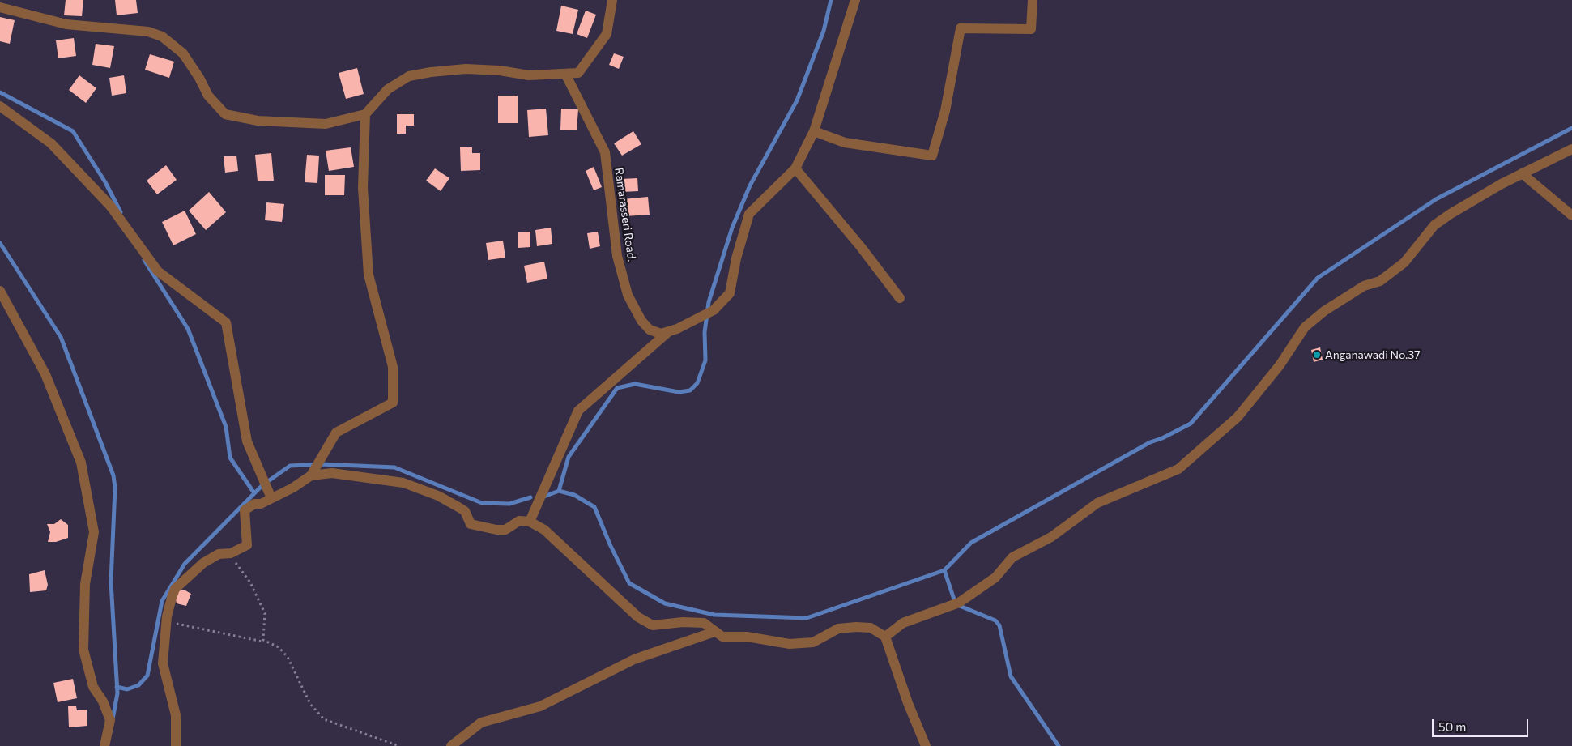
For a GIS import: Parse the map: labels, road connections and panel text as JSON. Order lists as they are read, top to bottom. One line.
{"streets":{"street":["Ramarasseri Road."]},"places":["Anganawadi No.37"],"scale_bar":"50 m"}
